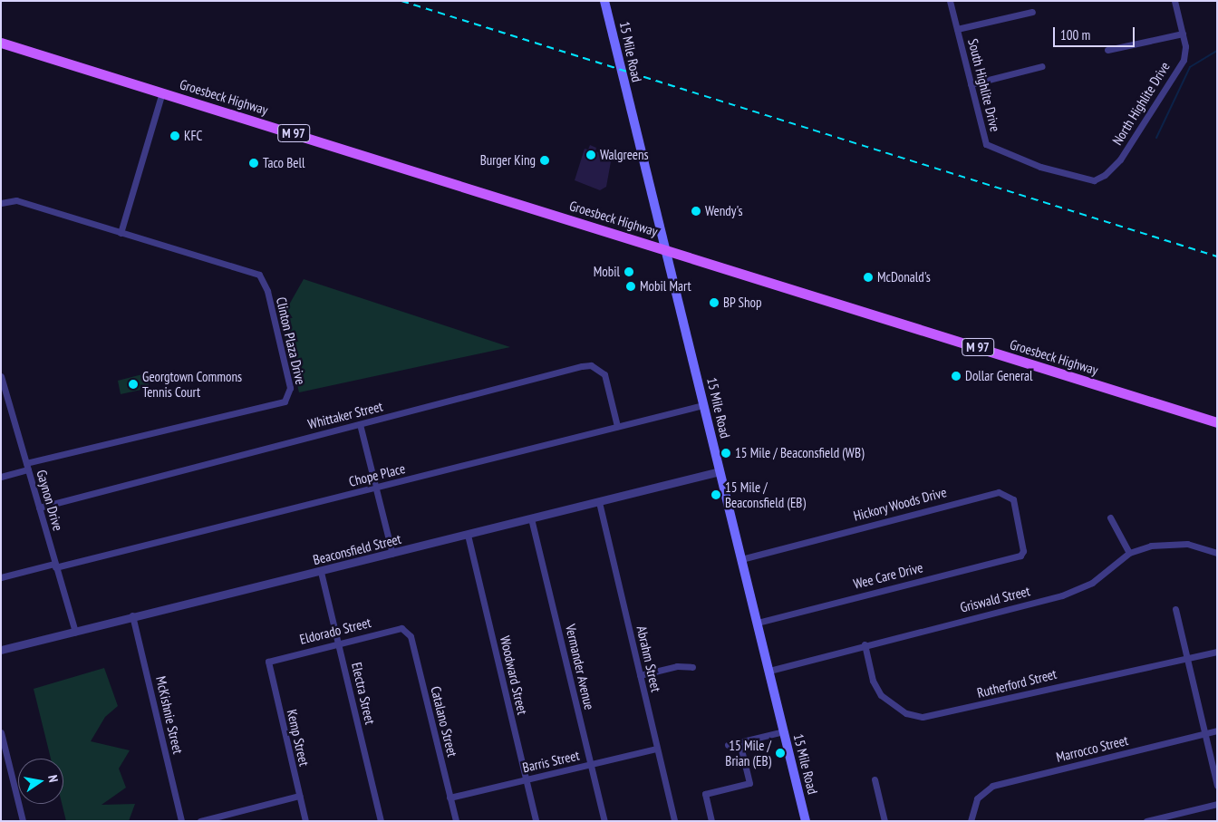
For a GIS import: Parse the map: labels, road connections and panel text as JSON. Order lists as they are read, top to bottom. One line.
{"streets":{"main road":["15 Mile Road","Groesbeck Highway","M 97"],"street":["South Highlite Drive","North Highlite Drive","Clinton Plaza Drive","Whittaker Street","Chope Place","Gaynon Drive","Hickory Woods Drive","Beaconsfield Street","Wee Care Drive","Griswald Street","Eldorado Street","Abrahm Street","Vermander Avenue","Woodward Street","Rutherford Street","Electra Street","McKishnie Street","Catalano Street","Kemp Street","Marrocco Street","Barris Street"]},"crossings":[["15 Mile Road","Groesbeck Highway"],["15 Mile Road","Chope Place"],["15 Mile Road","Hickory Woods Drive"],["15 Mile Road","Beaconsfield Street"],["15 Mile Road","Wee Care Drive"],["15 Mile Road","Griswald Street"],["South Highlite Drive","North Highlite Drive"],["Clinton Plaza Drive","Gaynon Drive"],["Whittaker Street","Chope Place"],["Whittaker Street","Gaynon Drive"],["Chope Place","Gaynon Drive"],["Gaynon Drive","Beaconsfield Street"],["Hickory Woods Drive","Wee Care Drive"],["Beaconsfield Street","Abrahm Street"],["Beaconsfield Street","Vermander Avenue"],["Beaconsfield Street","Woodward Street"],["Beaconsfield Street","Electra Street"],["Beaconsfield Street","McKishnie Street"],["Griswald Street","Rutherford Street"],["Eldorado Street","Electra Street"],["Eldorado Street","Catalano Street"],["Eldorado Street","Kemp Street"],["Abrahm Street","Barris Street"],["Vermander Avenue","Barris Street"],["Woodward Street","Barris Street"],["Catalano Street","Barris Street"]],"places":["KFC","Walgreens","Burger King","Taco Bell","Wendy's","Mobil","McDonald's","Mobil Mart","BP Shop","Dollar General","Georgtown Commons Tennis Court","15 Mile / Beaconsfield (WB)","15 Mile / Beaconsfield (EB)","15 Mile / Brian (EB)"],"scale_bar":"100 m","north":"right"}
